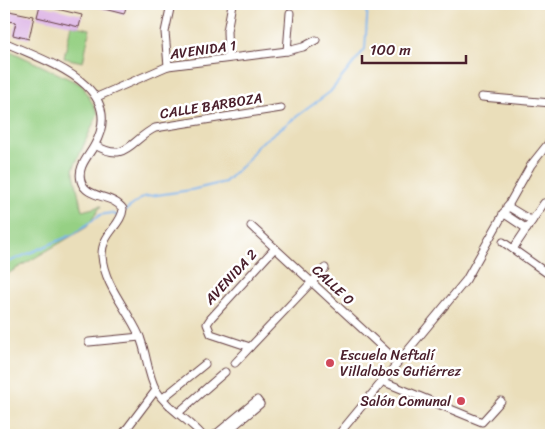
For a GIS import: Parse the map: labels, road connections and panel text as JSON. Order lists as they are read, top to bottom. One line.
{"streets":{"street":["AVENIDA 1","CALLE BARBOZA","AVENIDA 2","CALLE 0"]},"crossings":[["AVENIDA 2","CALLE 0"]],"places":["Escuela Neftalí Villalobos Gutiérrez","Salón Comunal"],"scale_bar":"100 m"}
